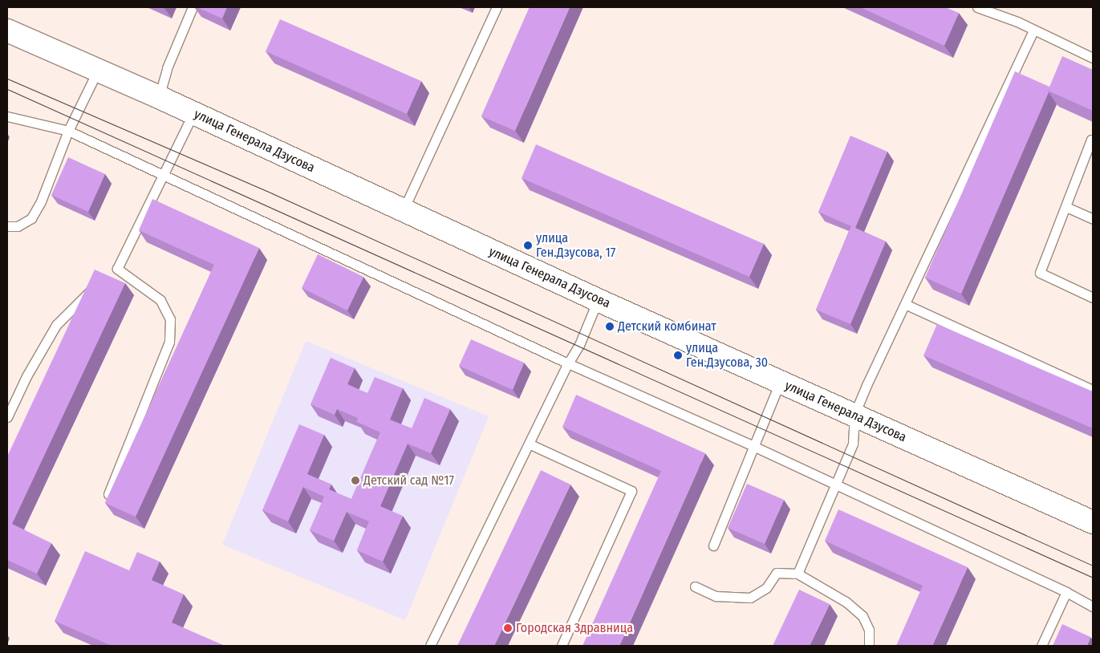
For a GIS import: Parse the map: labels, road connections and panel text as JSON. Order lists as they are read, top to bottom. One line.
{"streets":{"street":["улица Генерала Дзусова"]},"places":["улица Ген.Дзусова, 17","Детский комбинат","улица Ген.Дзусова, 30","Детский сад №17","Городская Здравница"]}
